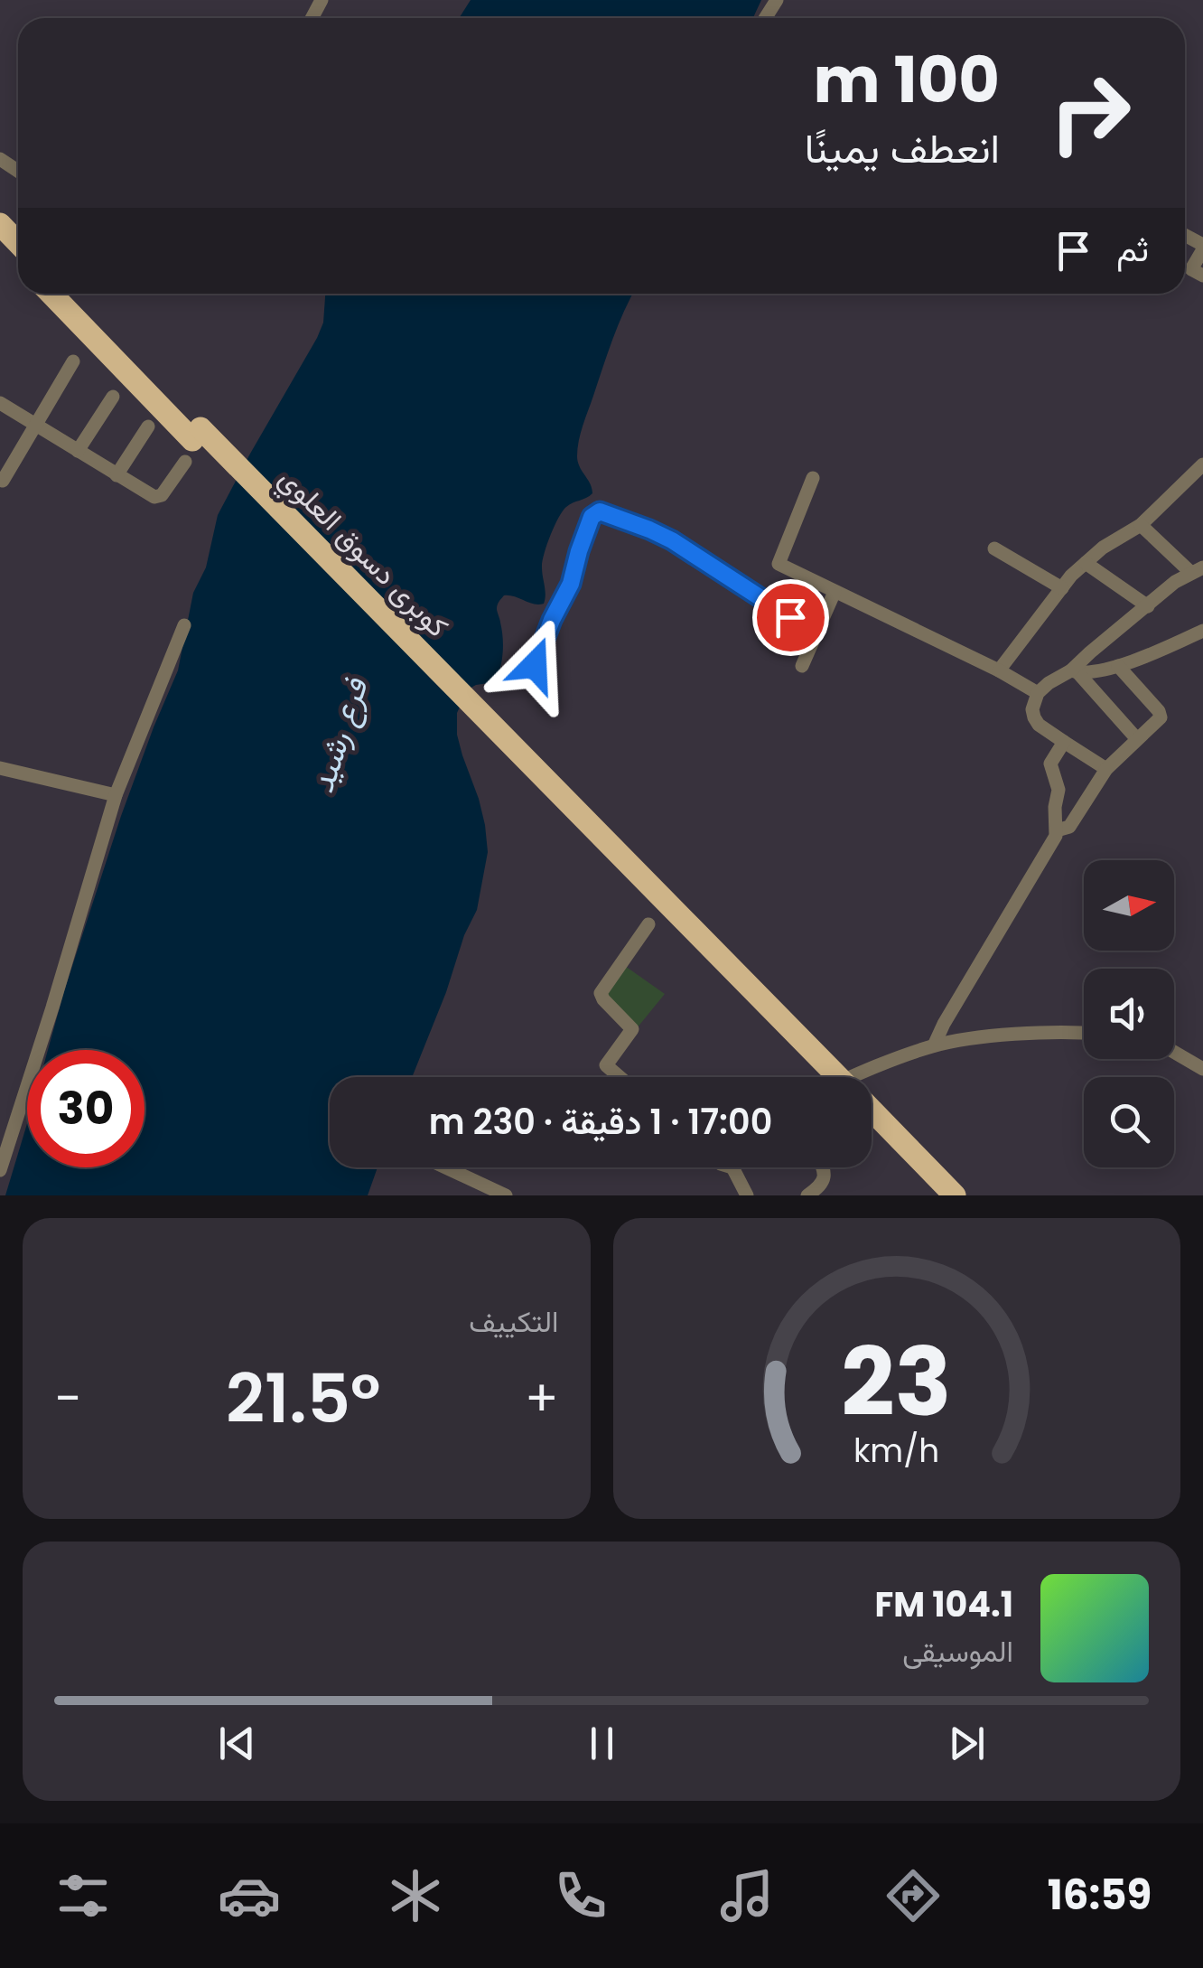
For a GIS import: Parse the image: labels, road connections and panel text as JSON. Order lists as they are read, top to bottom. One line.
{"streets":{"highway":["كوبرى دسوق العلوي"]},"water":["فرع رشيد"],"north":"right","page":{"turn":["100 m","انعطف يمينًا"],"then":"ثم","limit":"30","trip":"17:00 · 1 دقيقة · 230 m","tile":"التكييف","heat":["−","21.5°","+"],"song":["104.1 FM","الموسيقى"],"tabs":"16:59","gauge":["23","km/h"]}}
